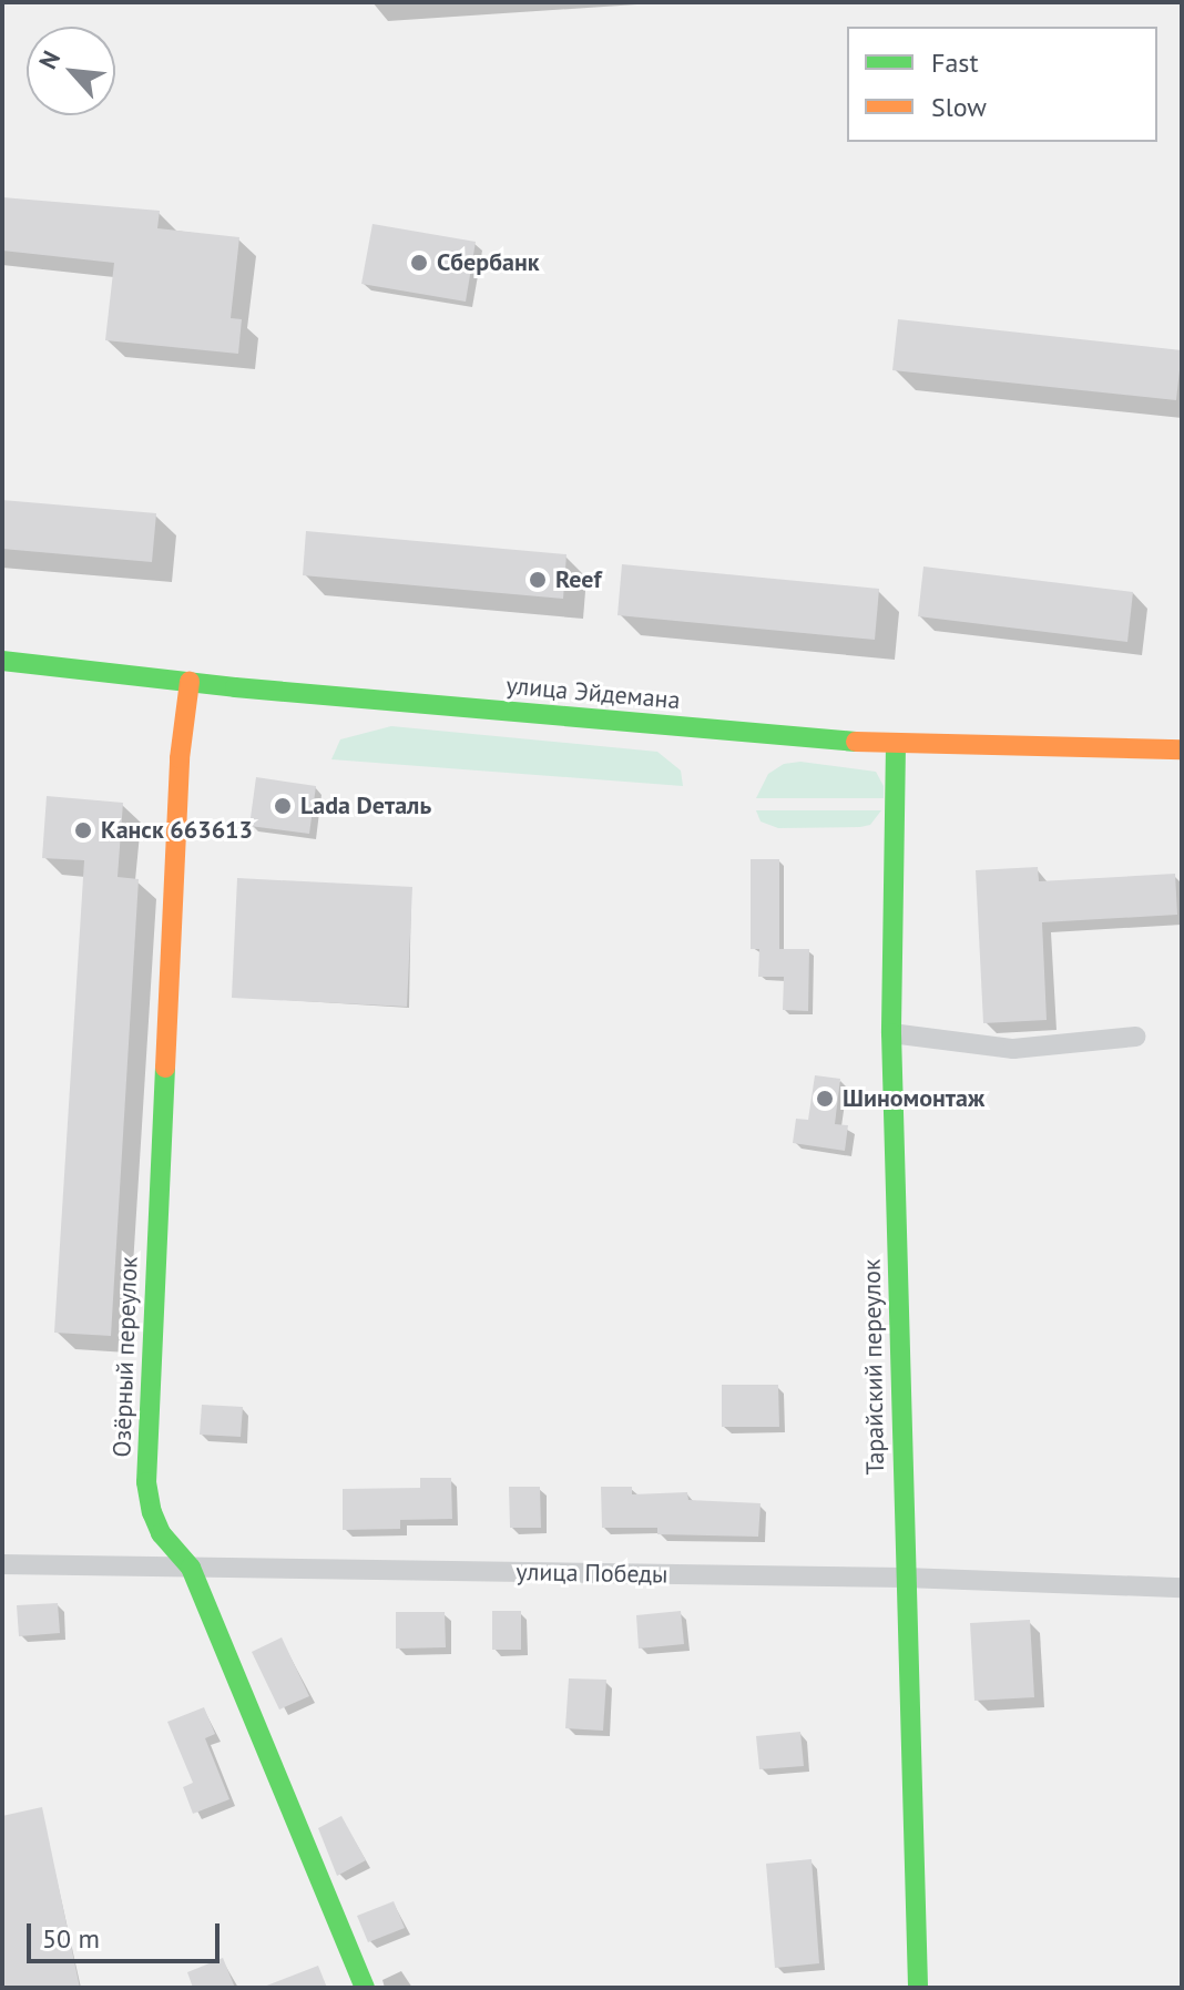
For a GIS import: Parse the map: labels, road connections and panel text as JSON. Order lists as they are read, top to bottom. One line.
{"streets":{"street":["улица Эйдемана","Озёрный переулок","Тарайский переулок","улица Победы"]},"crossings":[["улица Эйдемана","Озёрный переулок"],["улица Эйдемана","Тарайский переулок"],["Озёрный переулок","улица Победы"],["Тарайский переулок","улица Победы"]],"places":["Сбербанк","Reef","Lada Dеталь","Канск 663613","Шиномонтаж"],"legend":["Fast","Slow"],"scale_bar":"50 m","north":"top left"}
